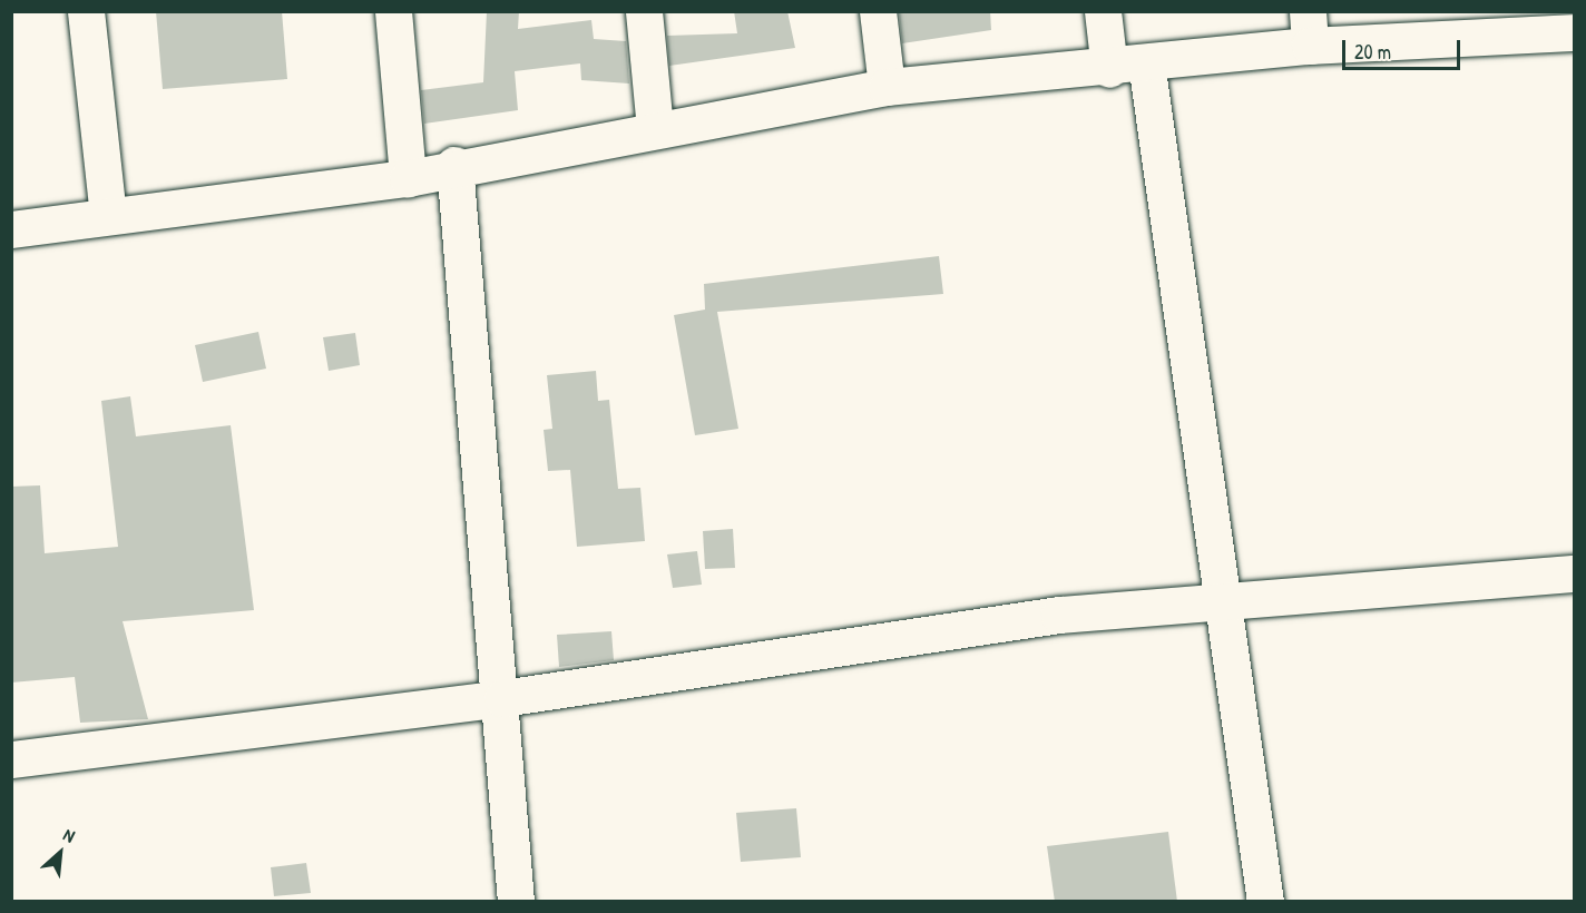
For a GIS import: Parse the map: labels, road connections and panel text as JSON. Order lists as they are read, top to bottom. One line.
{"scale_bar":"20 m","north":"top right"}
